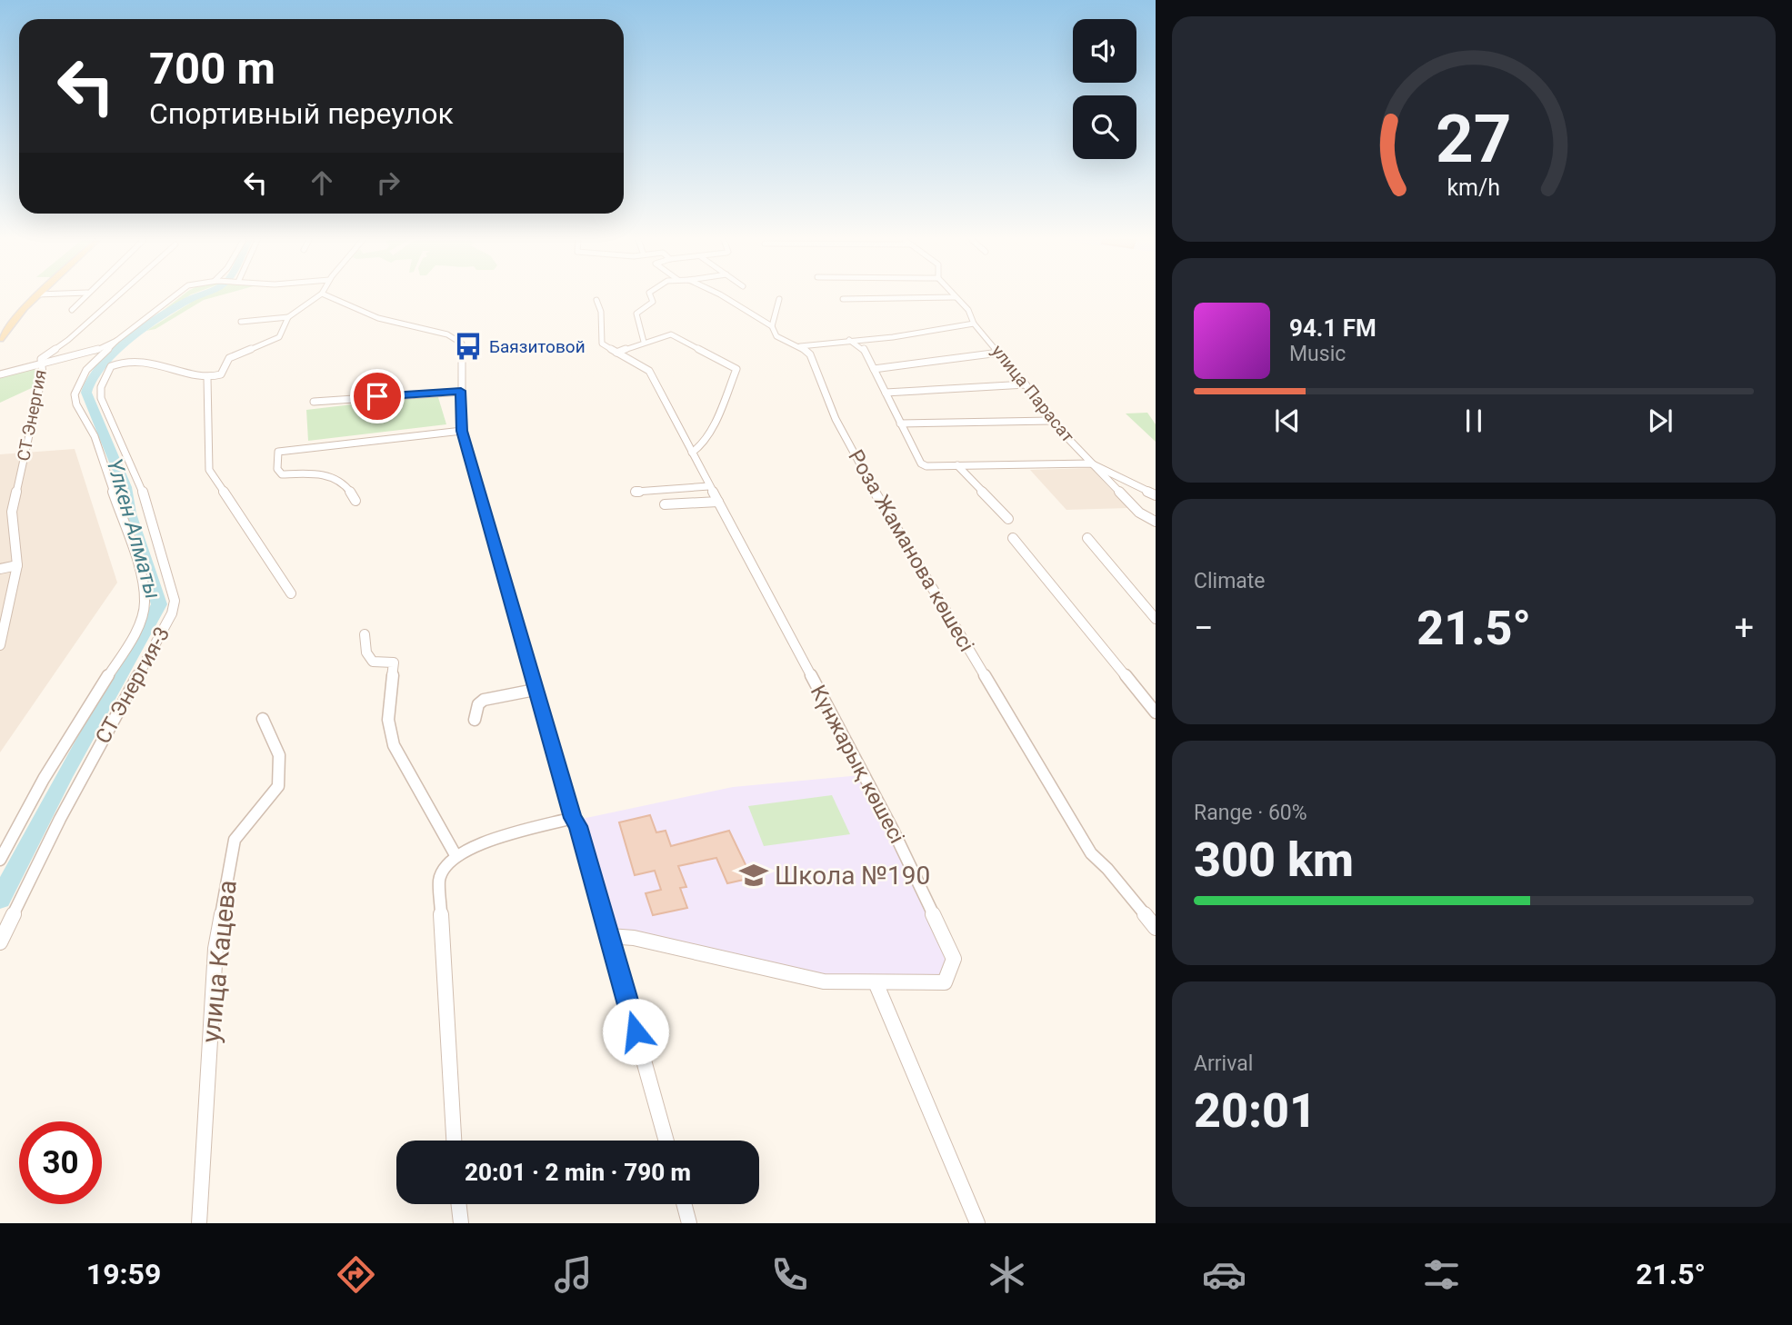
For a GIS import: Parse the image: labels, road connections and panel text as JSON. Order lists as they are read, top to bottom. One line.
{"streets":{"street":["улица Парасат","СТ Энергия","Роза Жаманова көшесі","СТ Энергия-3","Күнжарық көшесі","улица Кацева"]},"water":["Үлкен Алматы"],"places":{"bus stop":["Баязитовой"],"school or university":["Школа №190"]},"page":{"turn":["700 m","Спортивный переулок"],"song":["94.1 FM","Music"],"tile":["Climate",["Range · 60%","300 km"],["Arrival","20:01"]],"heat":["−","21.5°","+"],"limit":"30","trip":"20:01 · 2 min · 790 m","tabs":["19:59","21.5°"],"gauge":["27","km/h"]}}
